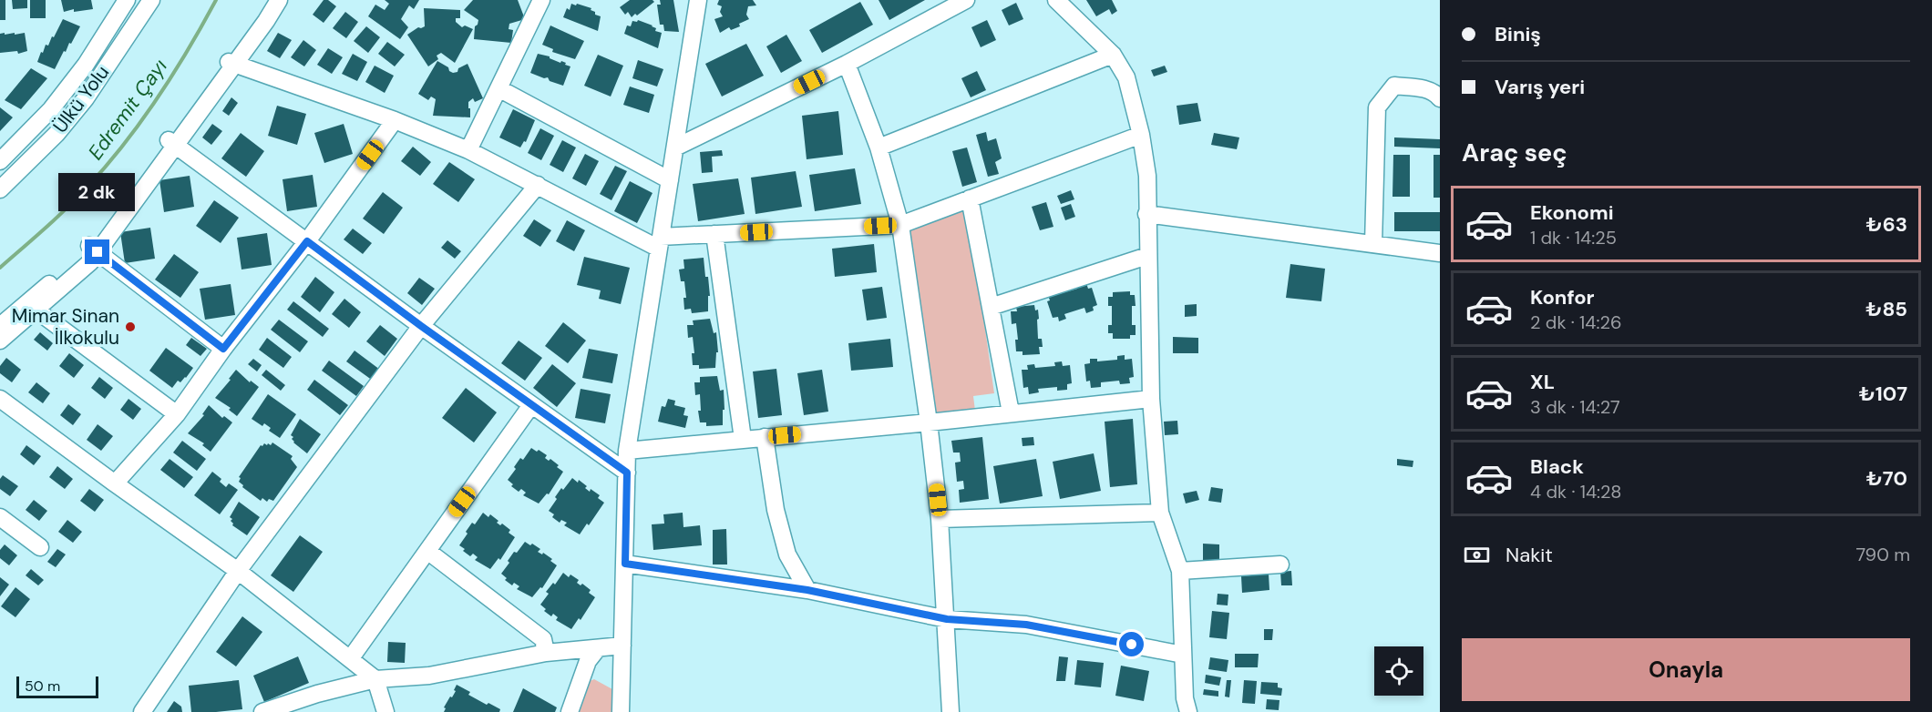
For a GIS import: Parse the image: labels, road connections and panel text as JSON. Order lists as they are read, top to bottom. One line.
{"streets":{"street":["Ülkü Yolu"]},"water":["Edremit Çayı"],"places":["Mimar Sinan İlkokulu"],"scale_bar":"50 m","page":{"banner":["Biniş","Varış yeri"],"heading":"Araç seç","bubble":"2 dk","list":[{"name":"Ekonomi","note":"1 dk · 14:25","value":"₺63"},{"name":"Konfor","note":"2 dk · 14:26","value":"₺85"},{"name":"XL","note":"3 dk · 14:27","value":"₺107"},{"name":"Black","note":"4 dk · 14:28","value":"₺70"}],"pay":["Nakit","790 m"],"buttons":"Onayla","scale":"50 m"}}
